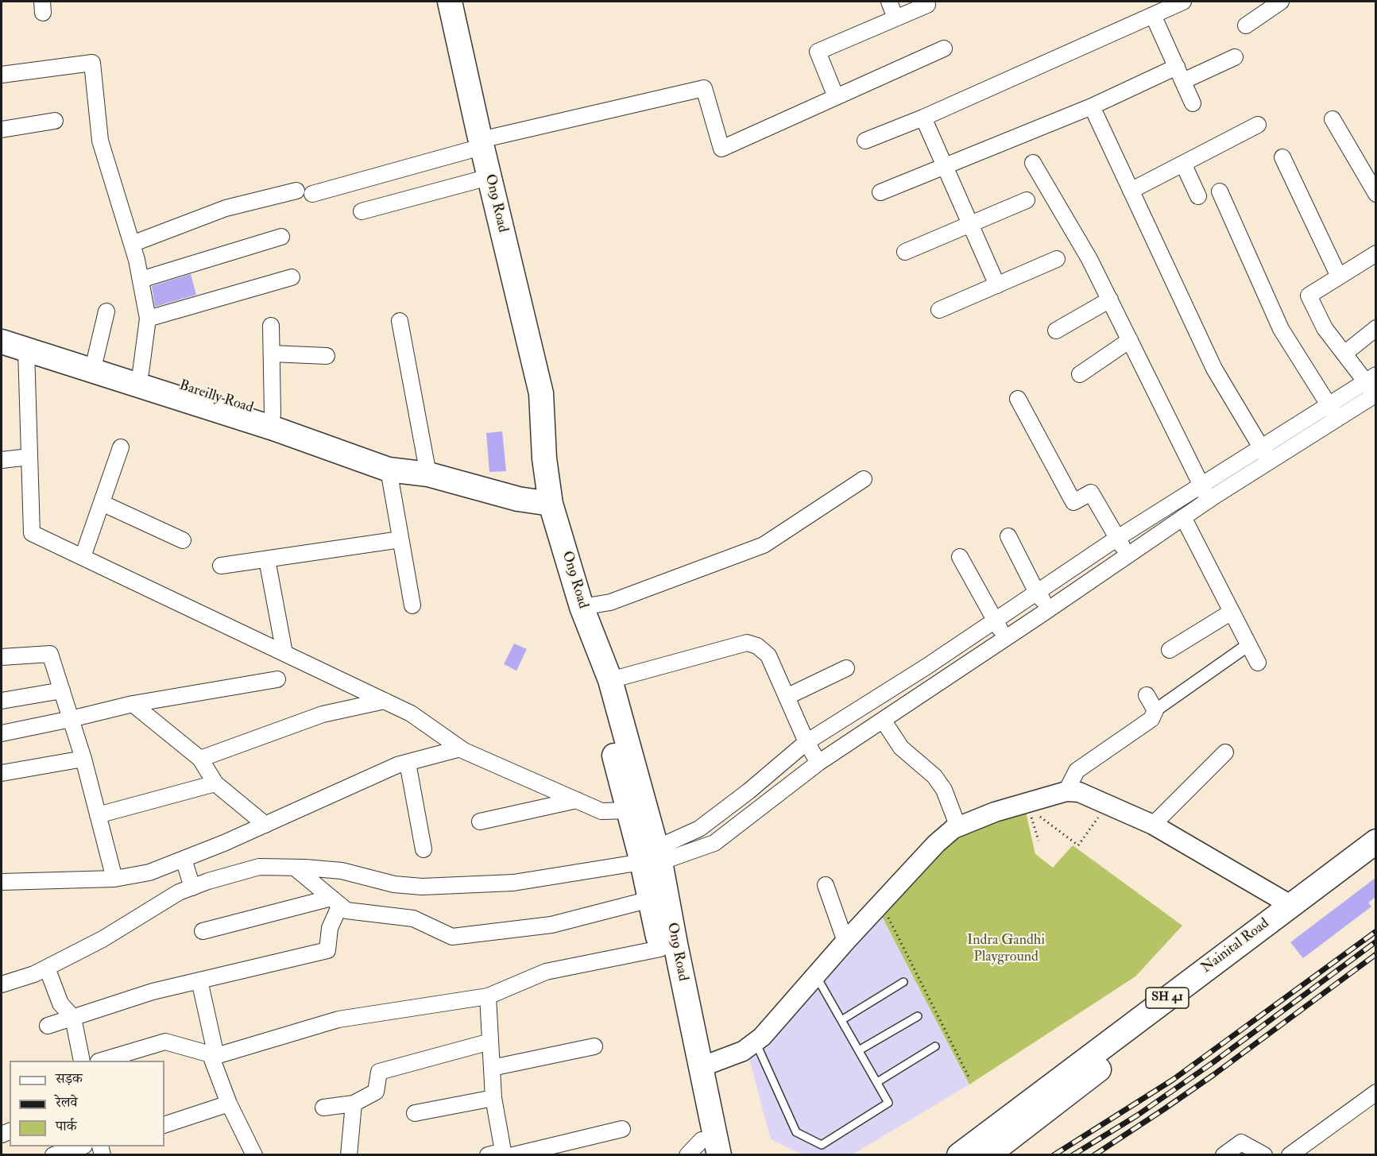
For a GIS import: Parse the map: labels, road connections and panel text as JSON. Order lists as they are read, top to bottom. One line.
{"streets":{"main road":["On9 Road","Bareilly Road","Nainital Road","SH 41"]},"crossings":[["On9 Road","Bareilly Road"]],"parks":["Indra Gandhi Playground"],"legend":["सड़क","रेलवे","पार्क"]}
